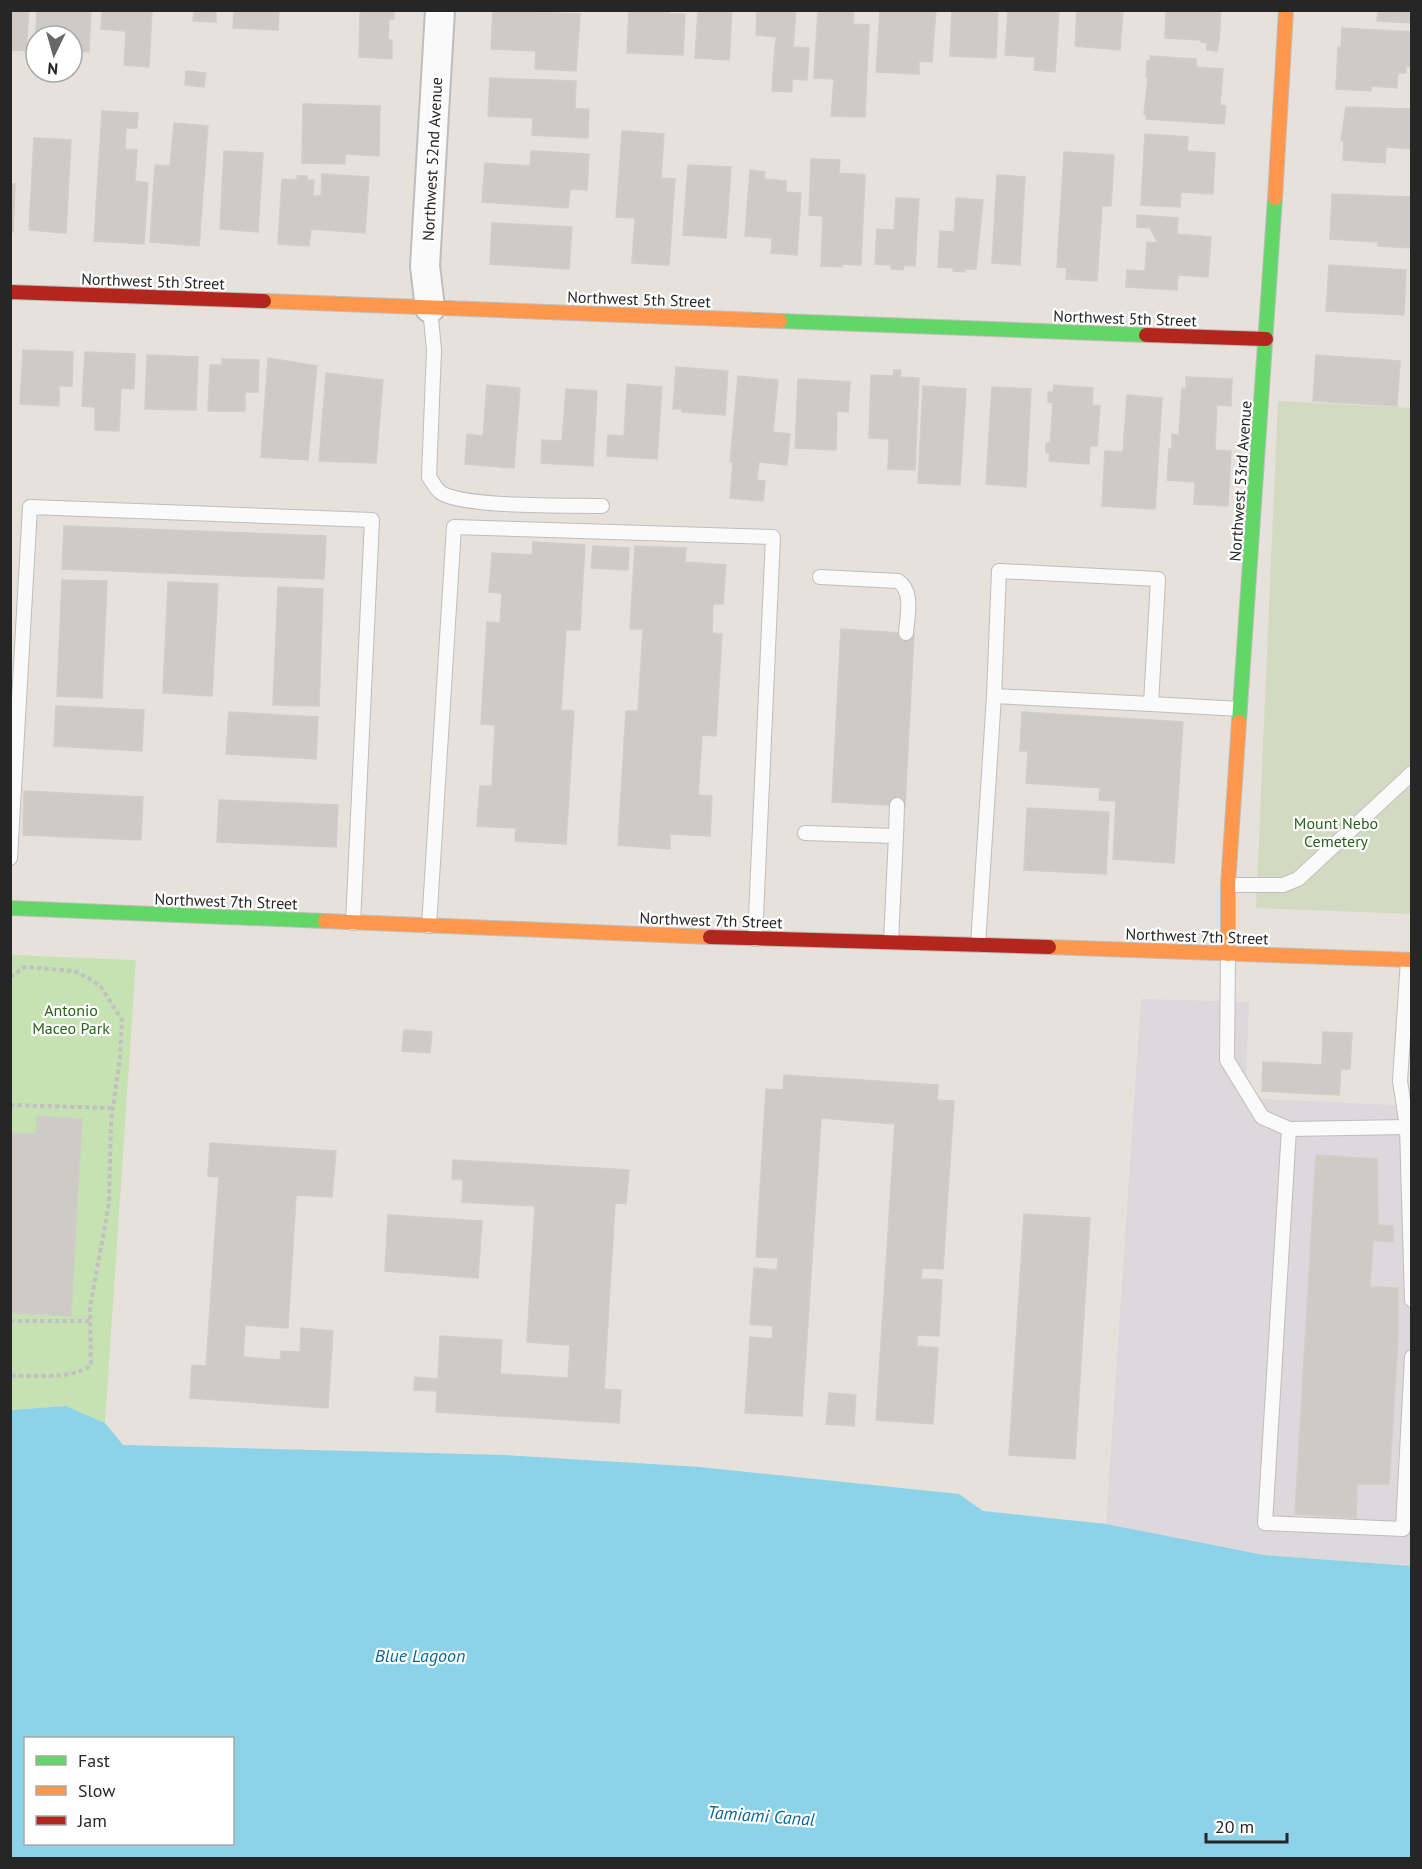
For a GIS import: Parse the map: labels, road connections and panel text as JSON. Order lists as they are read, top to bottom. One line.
{"streets":{"street":["Northwest 52nd Avenue","Northwest 5th Street","Northwest 53rd Avenue","Northwest 7th Street"]},"crossings":[["Northwest 52nd Avenue","Northwest 5th Street"],["Northwest 5th Street","Northwest 53rd Avenue"],["Northwest 53rd Avenue","Northwest 7th Street"]],"water":["Blue Lagoon","Tamiami Canal"],"parks":["Mount Nebo Cemetery","Antonio Maceo Park"],"legend":["Fast","Slow","Jam"],"scale_bar":"20 m","north":"bottom"}
